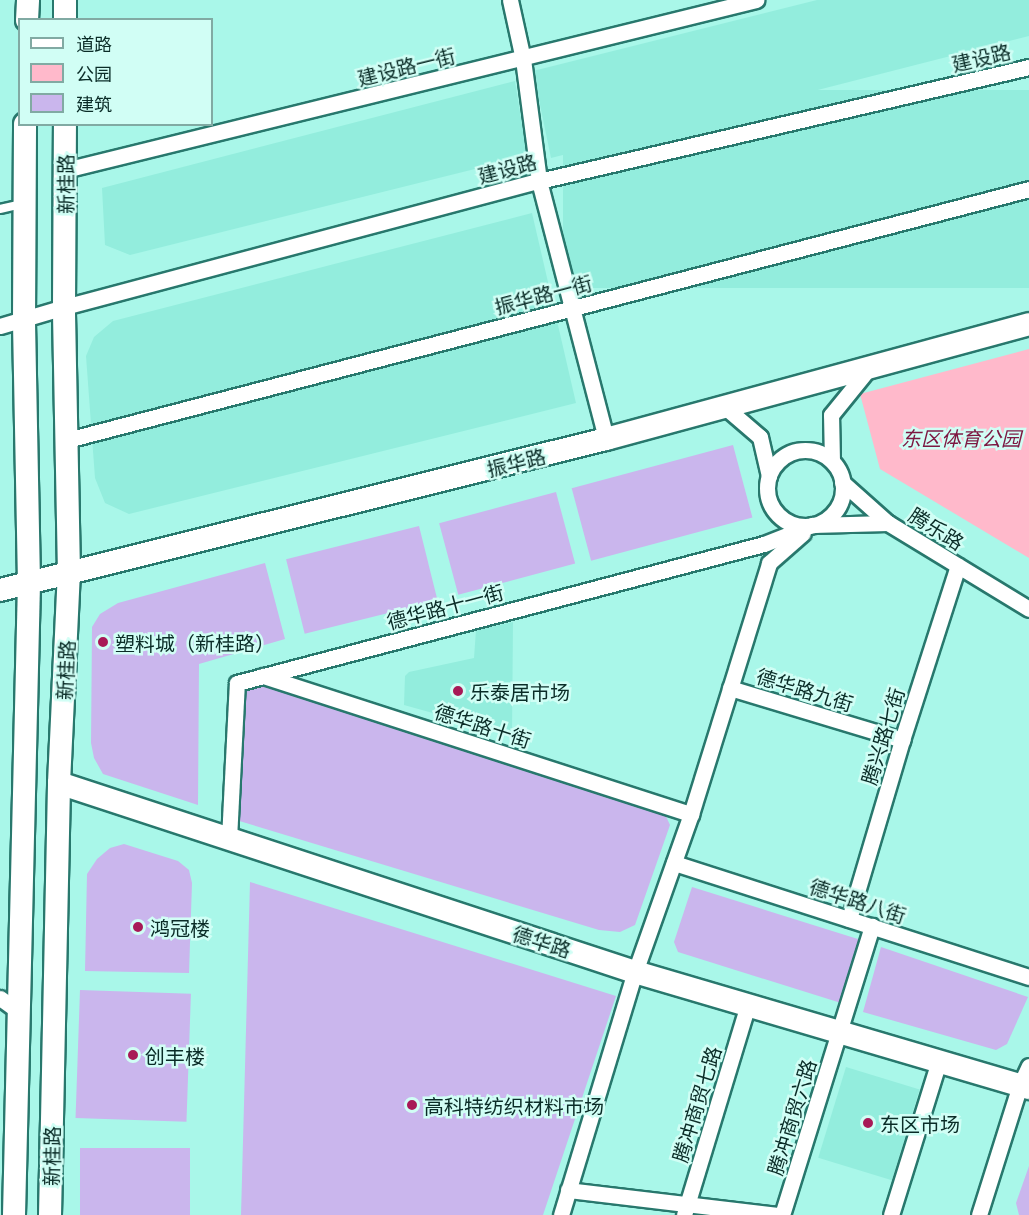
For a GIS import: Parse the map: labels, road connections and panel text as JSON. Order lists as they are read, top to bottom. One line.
{"streets":{"street":["建设路","建设路一街","新桂路","振华路一街","振华路","腾乐路","德华路十一街","德华路九街","德华路十街","腾兴路七街","德华路八街","德华路","腾冲商贸七路","腾冲商贸六路"]},"crossings":[["建设路","新桂路"],["建设路一街","新桂路"],["新桂路","振华路一街"],["新桂路","振华路"],["新桂路","德华路"],["腾乐路","德华路十一街"],["腾乐路","腾兴路七街"],["德华路十一街","德华路十街"],["德华路十一街","德华路"],["德华路九街","腾兴路七街"],["腾兴路七街","德华路八街"],["德华路八街","腾冲商贸六路"],["德华路","腾冲商贸七路"],["德华路","腾冲商贸六路"]],"parks":["东区体育公园"],"places":["塑料城（新桂路）","乐泰居市场","鸿冠楼","创丰楼","高科特纺织材料市场","东区市场"],"legend":["道路","公园","建筑"]}
